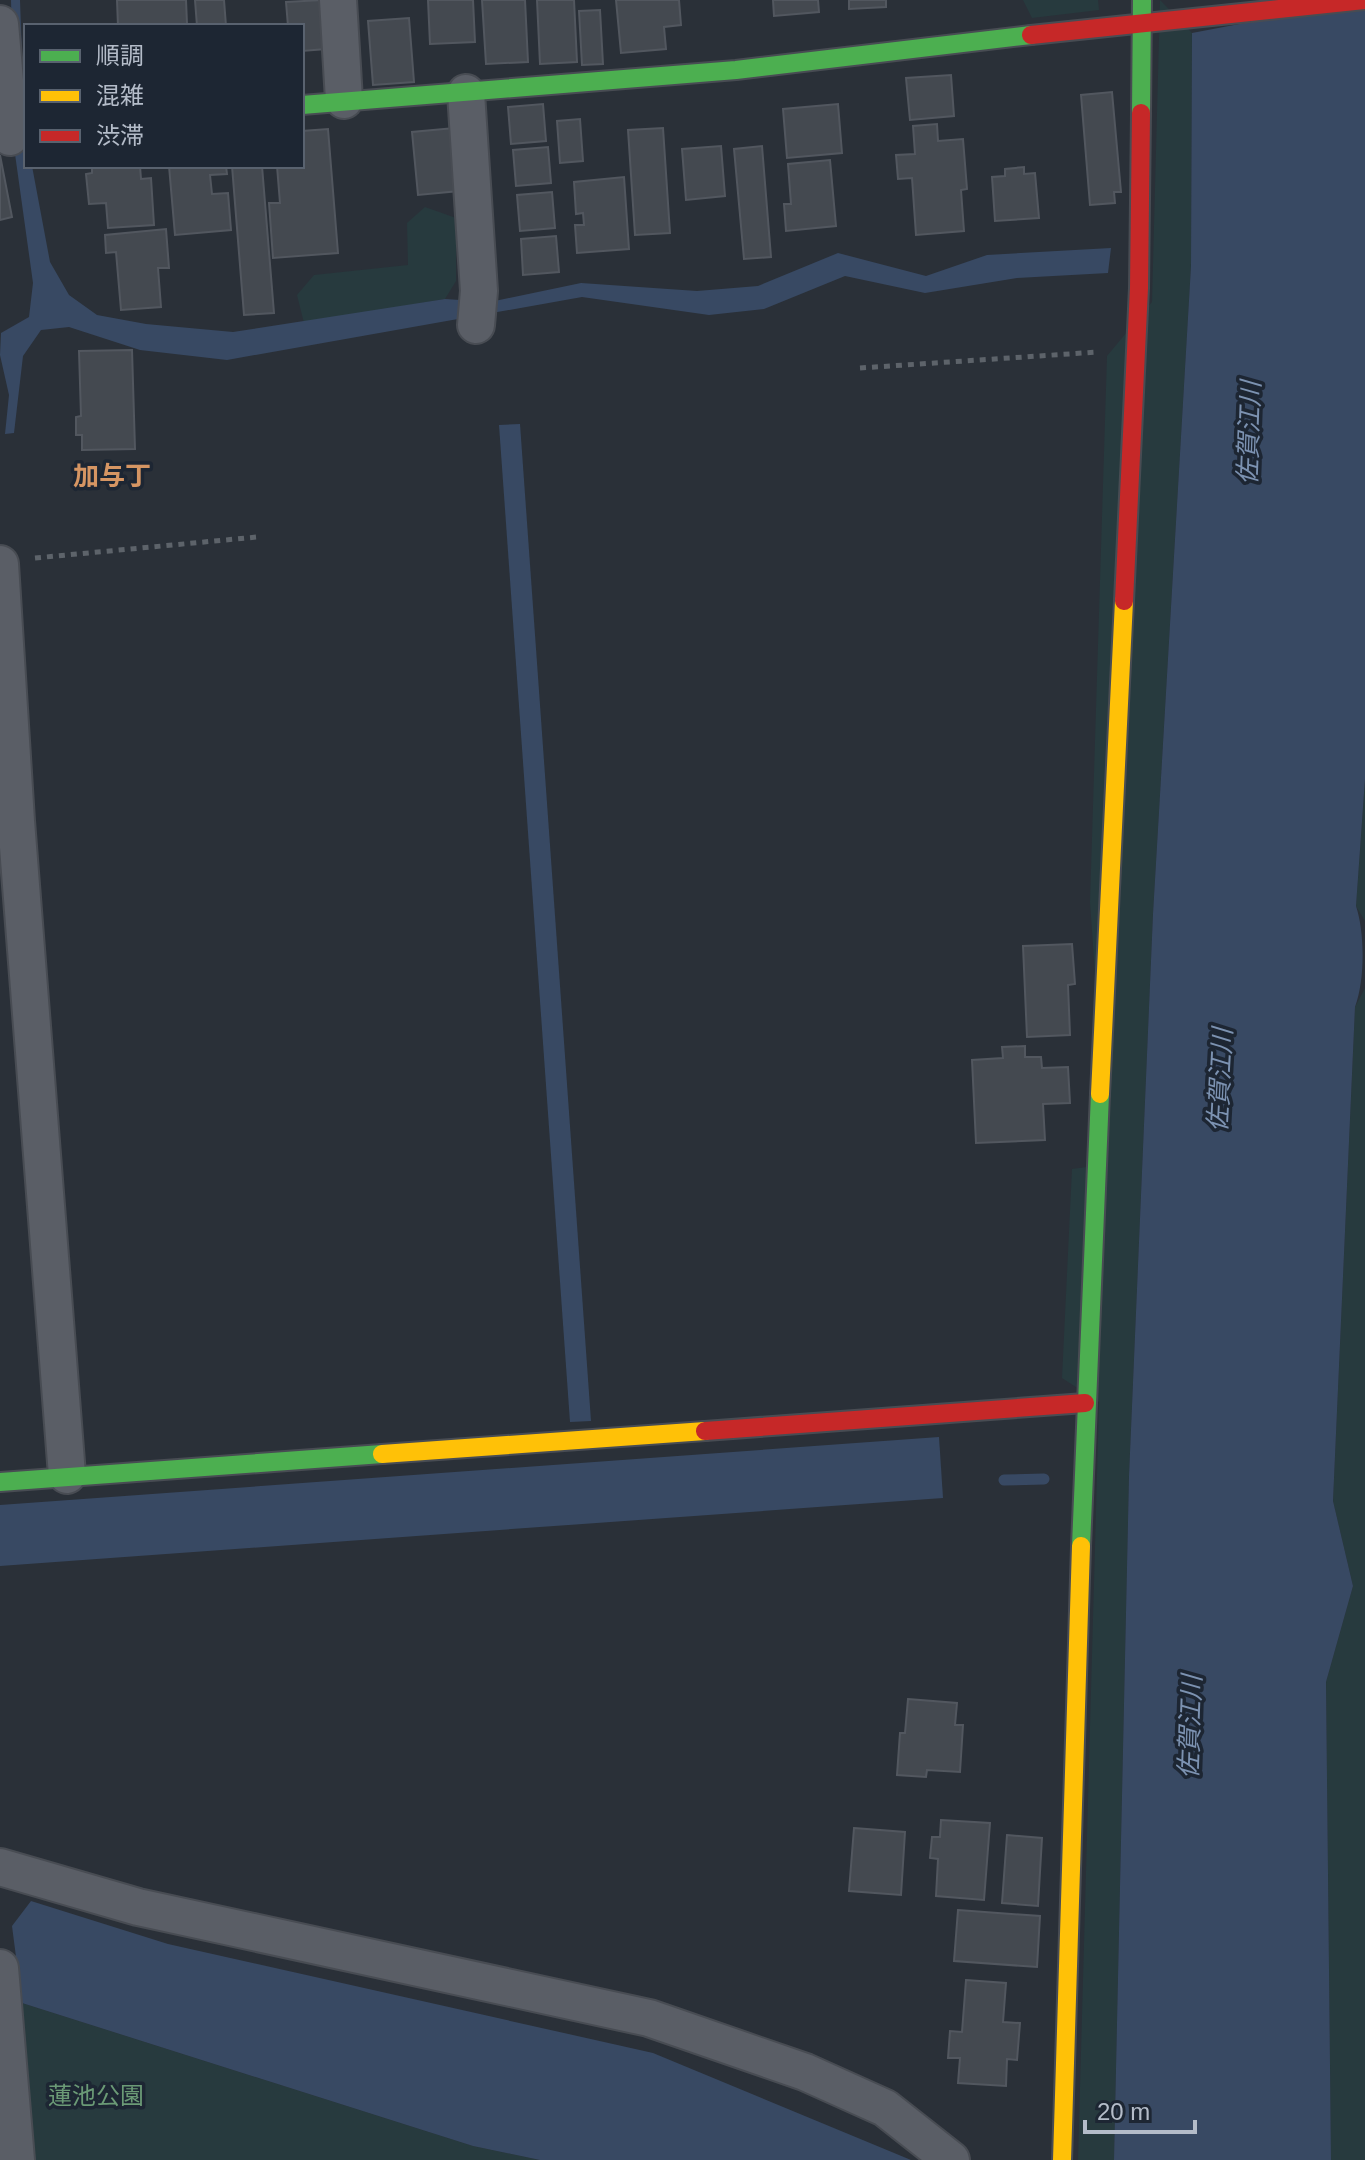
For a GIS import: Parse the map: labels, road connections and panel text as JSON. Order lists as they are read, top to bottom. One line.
{"districts":["加与丁"],"water":["佐賀江川"],"parks":["蓮池公園"],"legend":["順調","混雑","渋滞"],"scale_bar":"20 m"}
